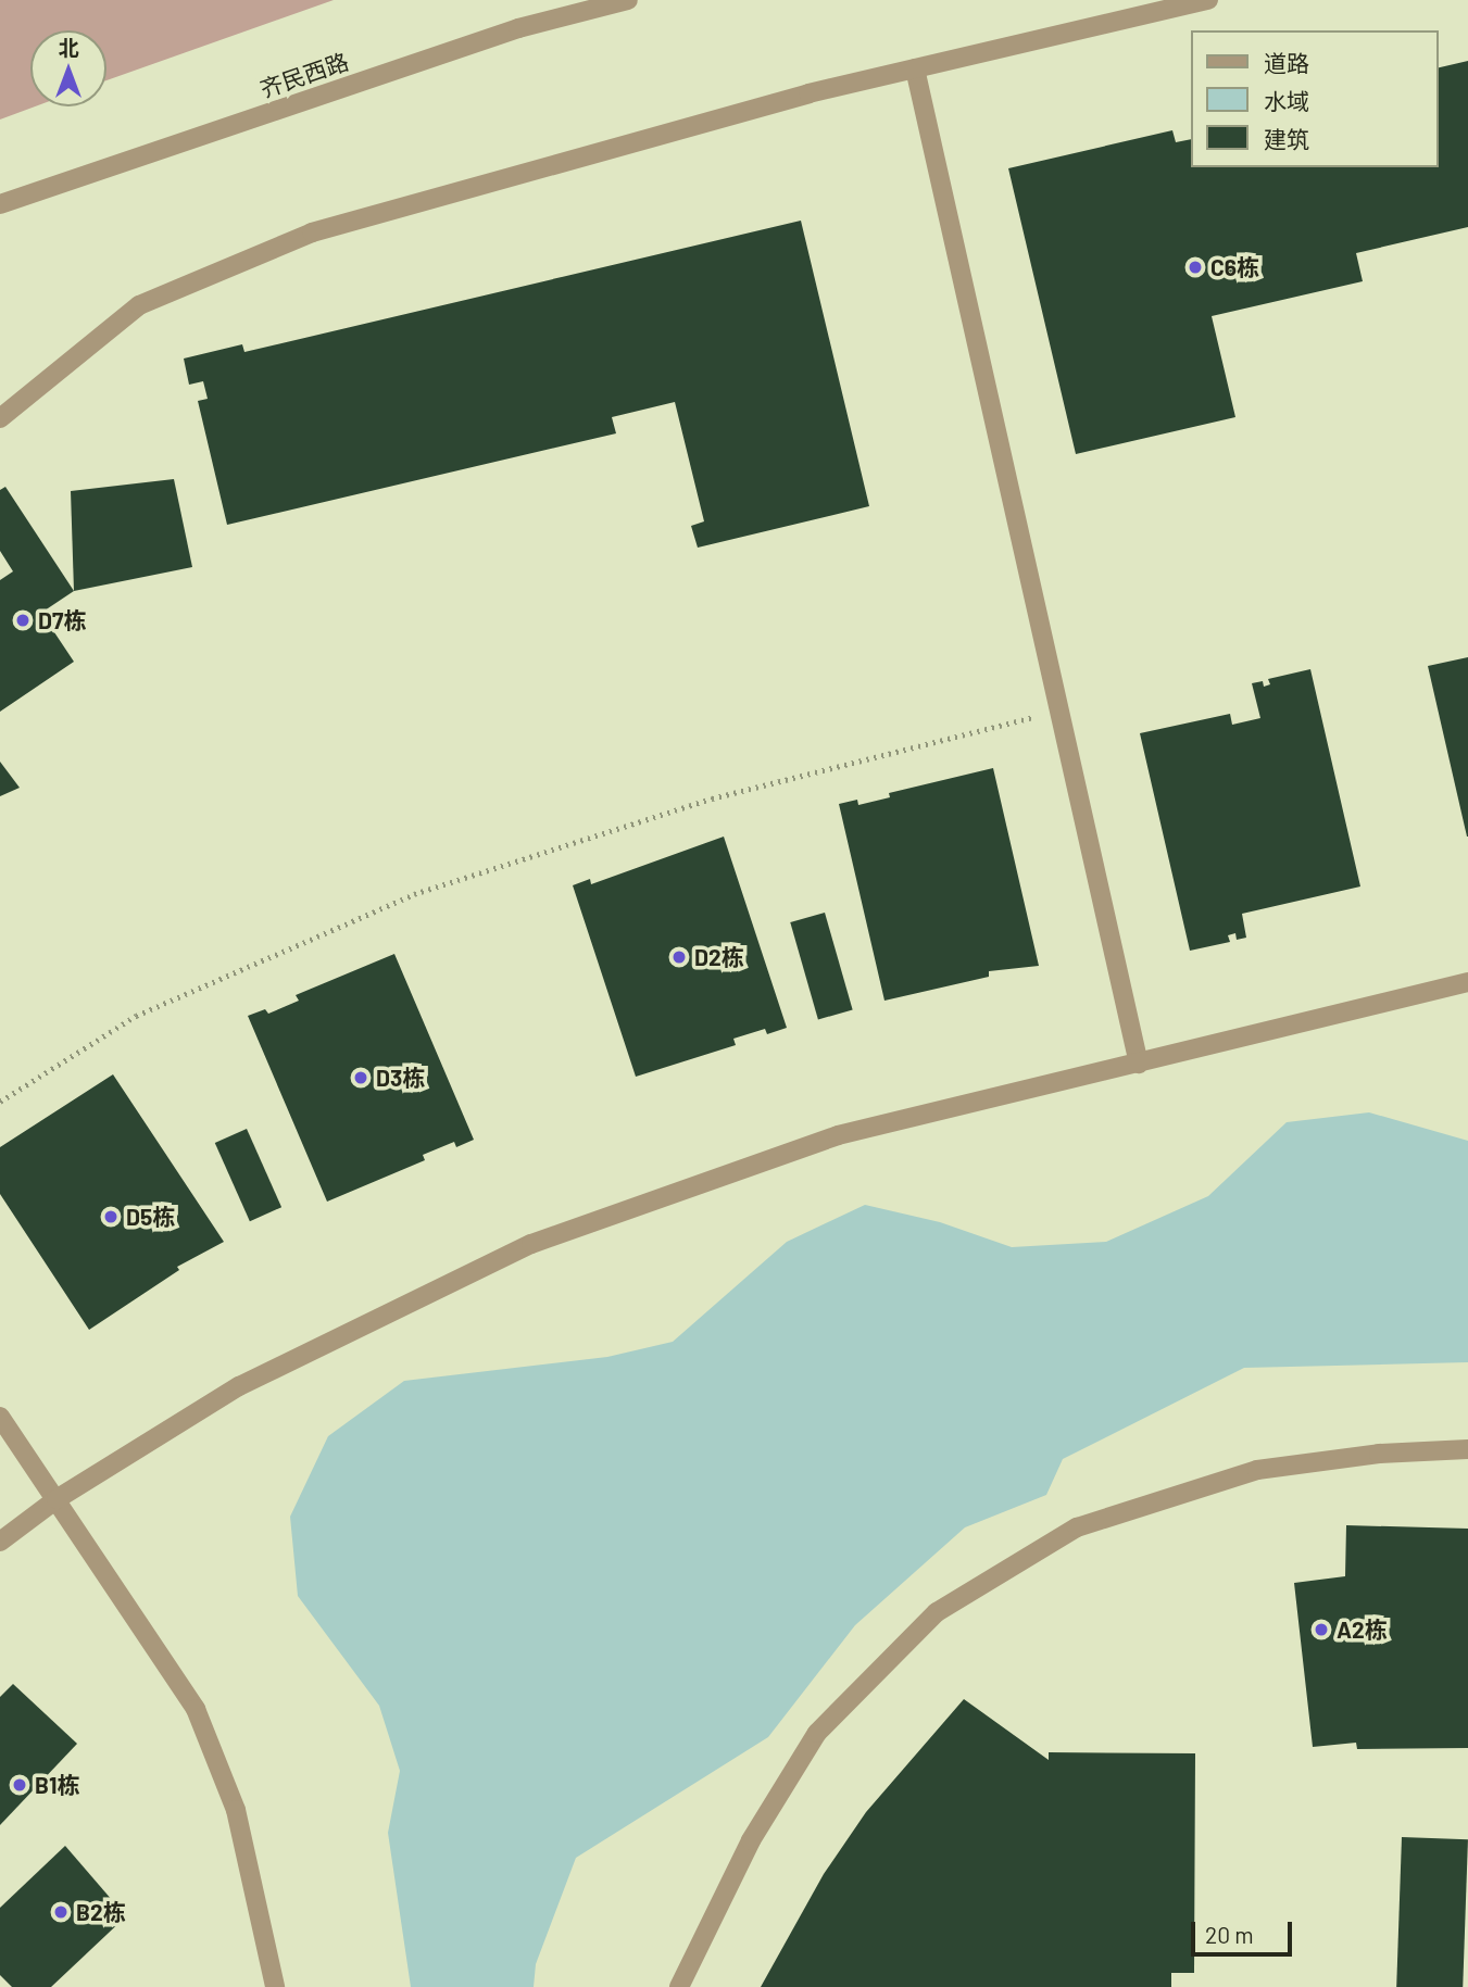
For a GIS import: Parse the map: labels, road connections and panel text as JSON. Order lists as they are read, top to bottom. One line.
{"streets":{"street":["齐民西路"]},"places":["C6栋","D7栋","D2栋","D3栋","D5栋","A2栋","B1栋","B2栋"],"legend":["道路","水域","建筑"],"scale_bar":"20 m","north":"top"}
